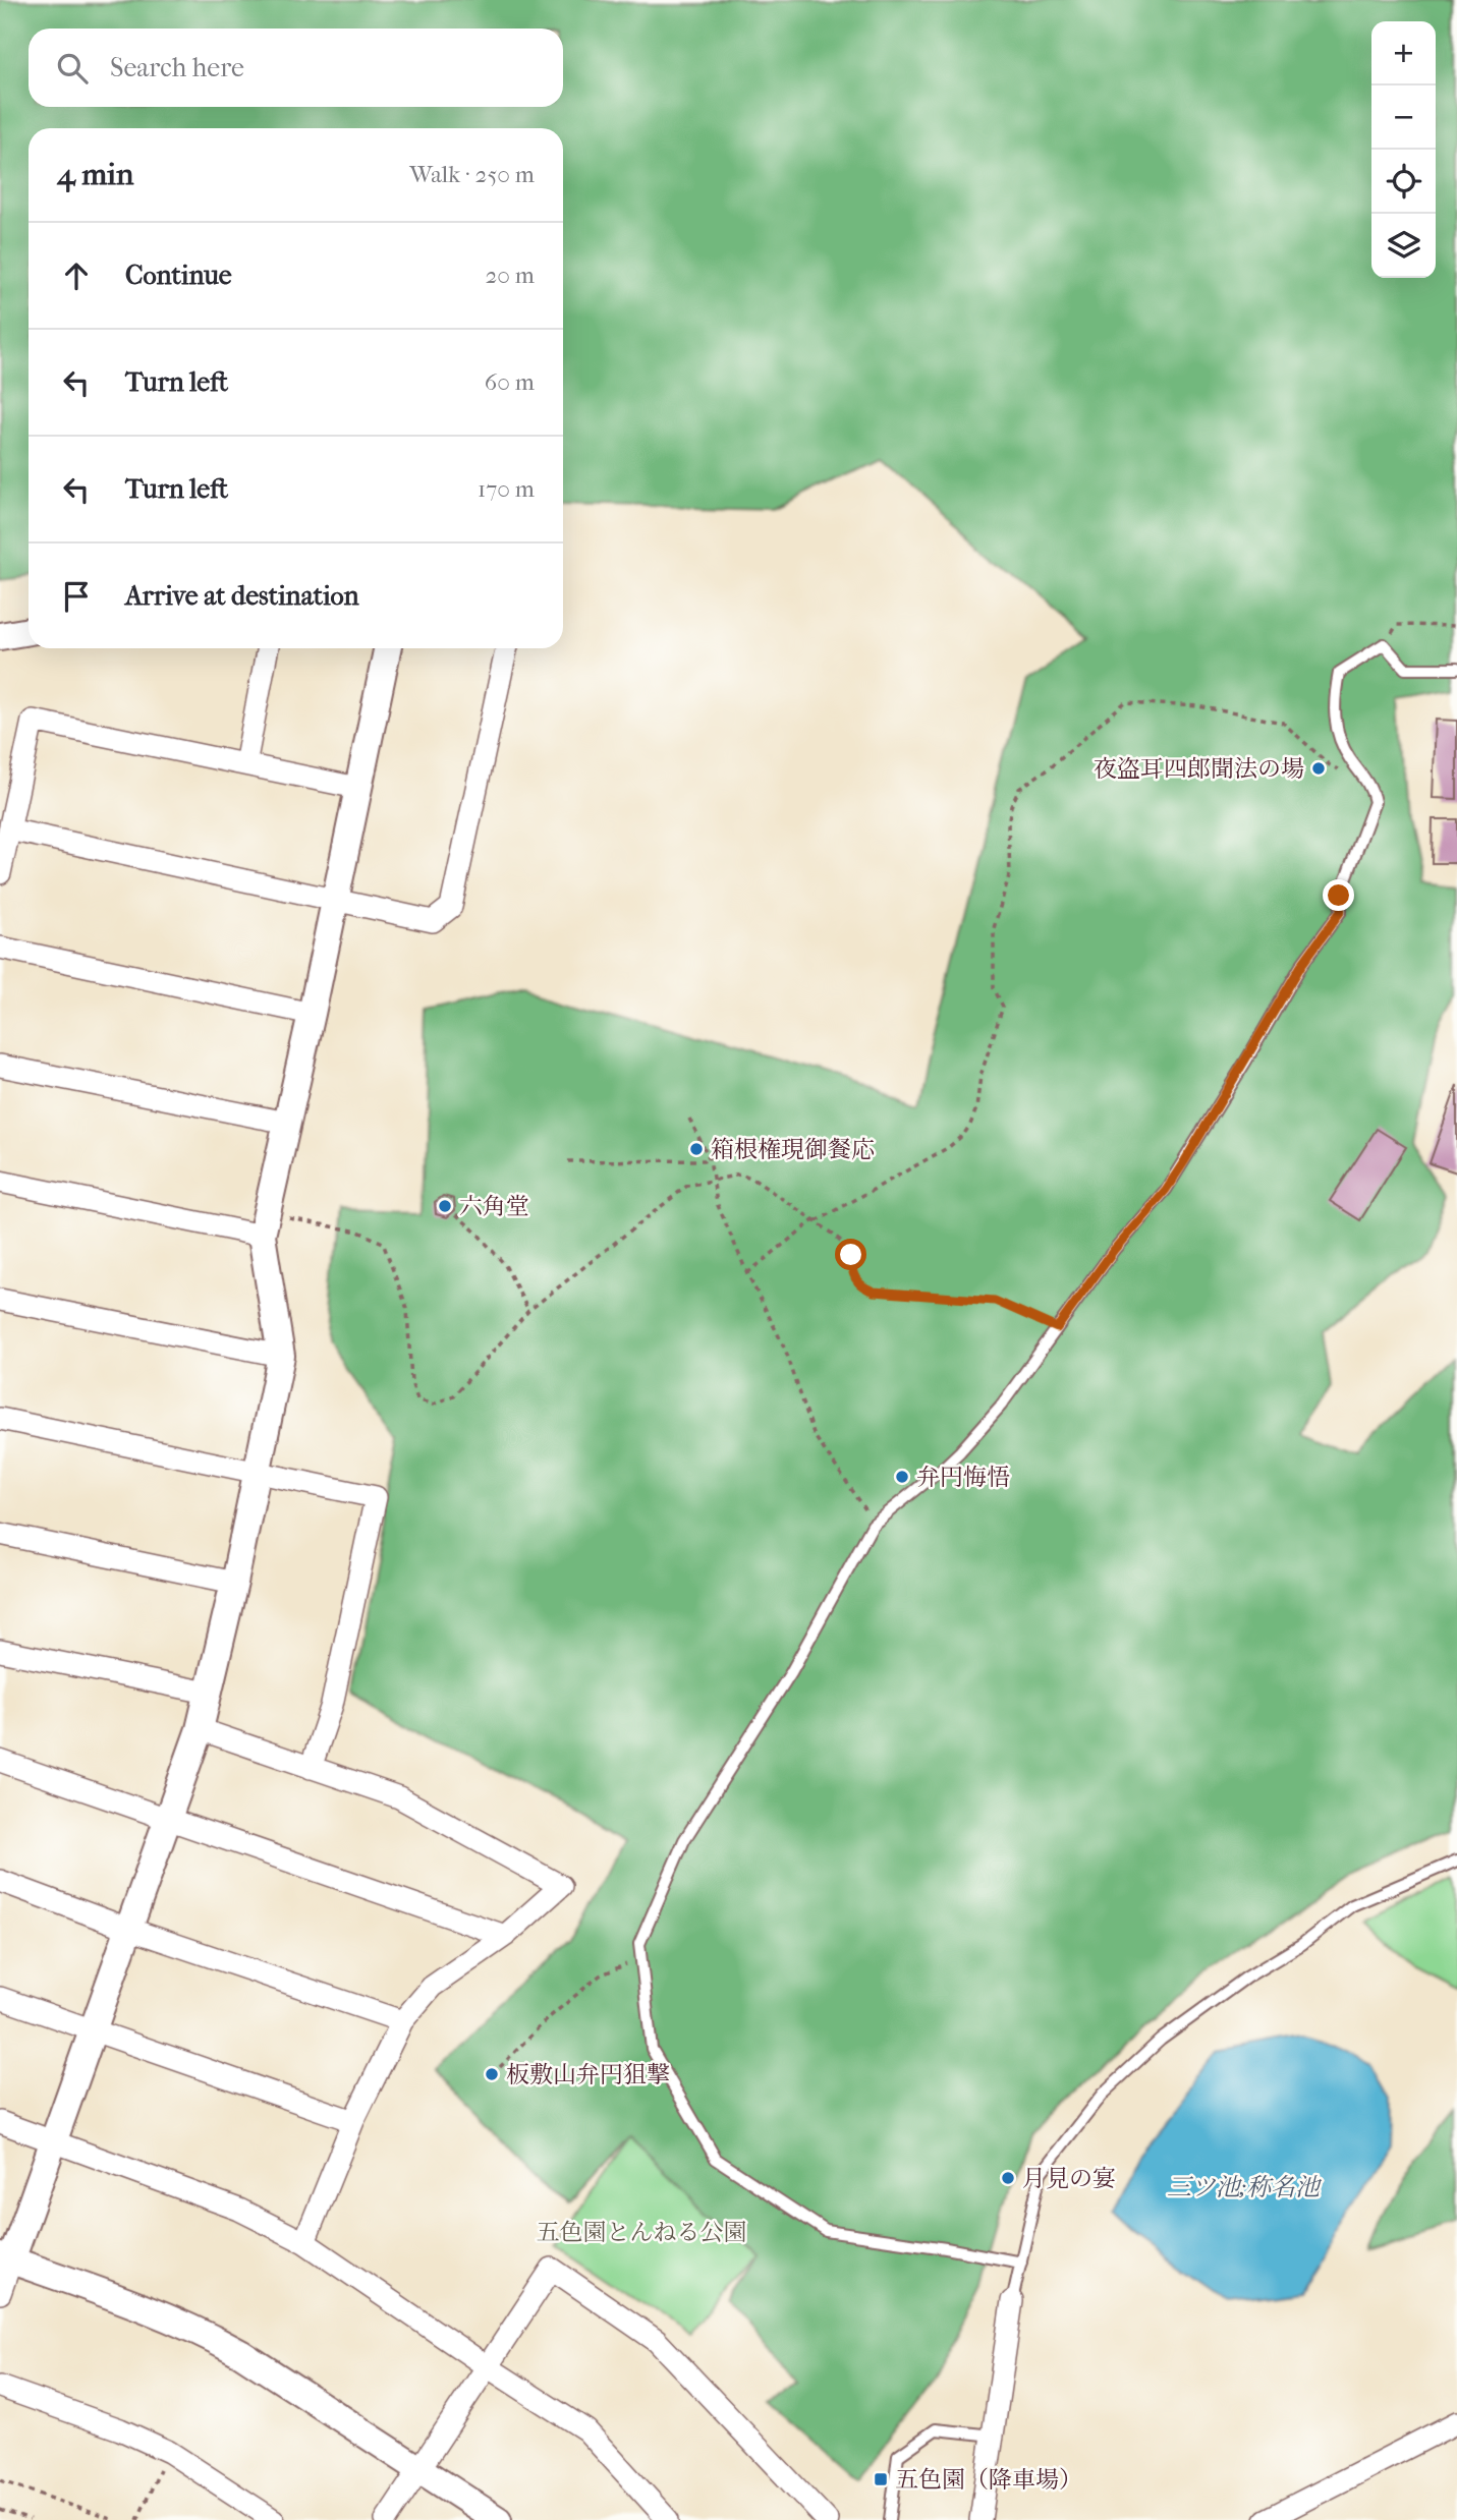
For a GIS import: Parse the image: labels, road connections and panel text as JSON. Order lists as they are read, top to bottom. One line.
{"water":["三ツ池;称名池"],"parks":["五色園とんねる公園"],"places":{"other":["夜盗耳四郎聞法の場","箱根権現御餐応","六角堂","弁円悔悟","板敷山弁円狙撃","月見の宴"],"transit":["五色園（降車場）"]},"page":{"map_buttons":["+","−"],"search":"Search here","heading":["4 min","Walk · 250 m"],"list":[["Continue","20 m"],["Turn left","60 m"],["Turn left","170 m"],"Arrive at destination"]}}
